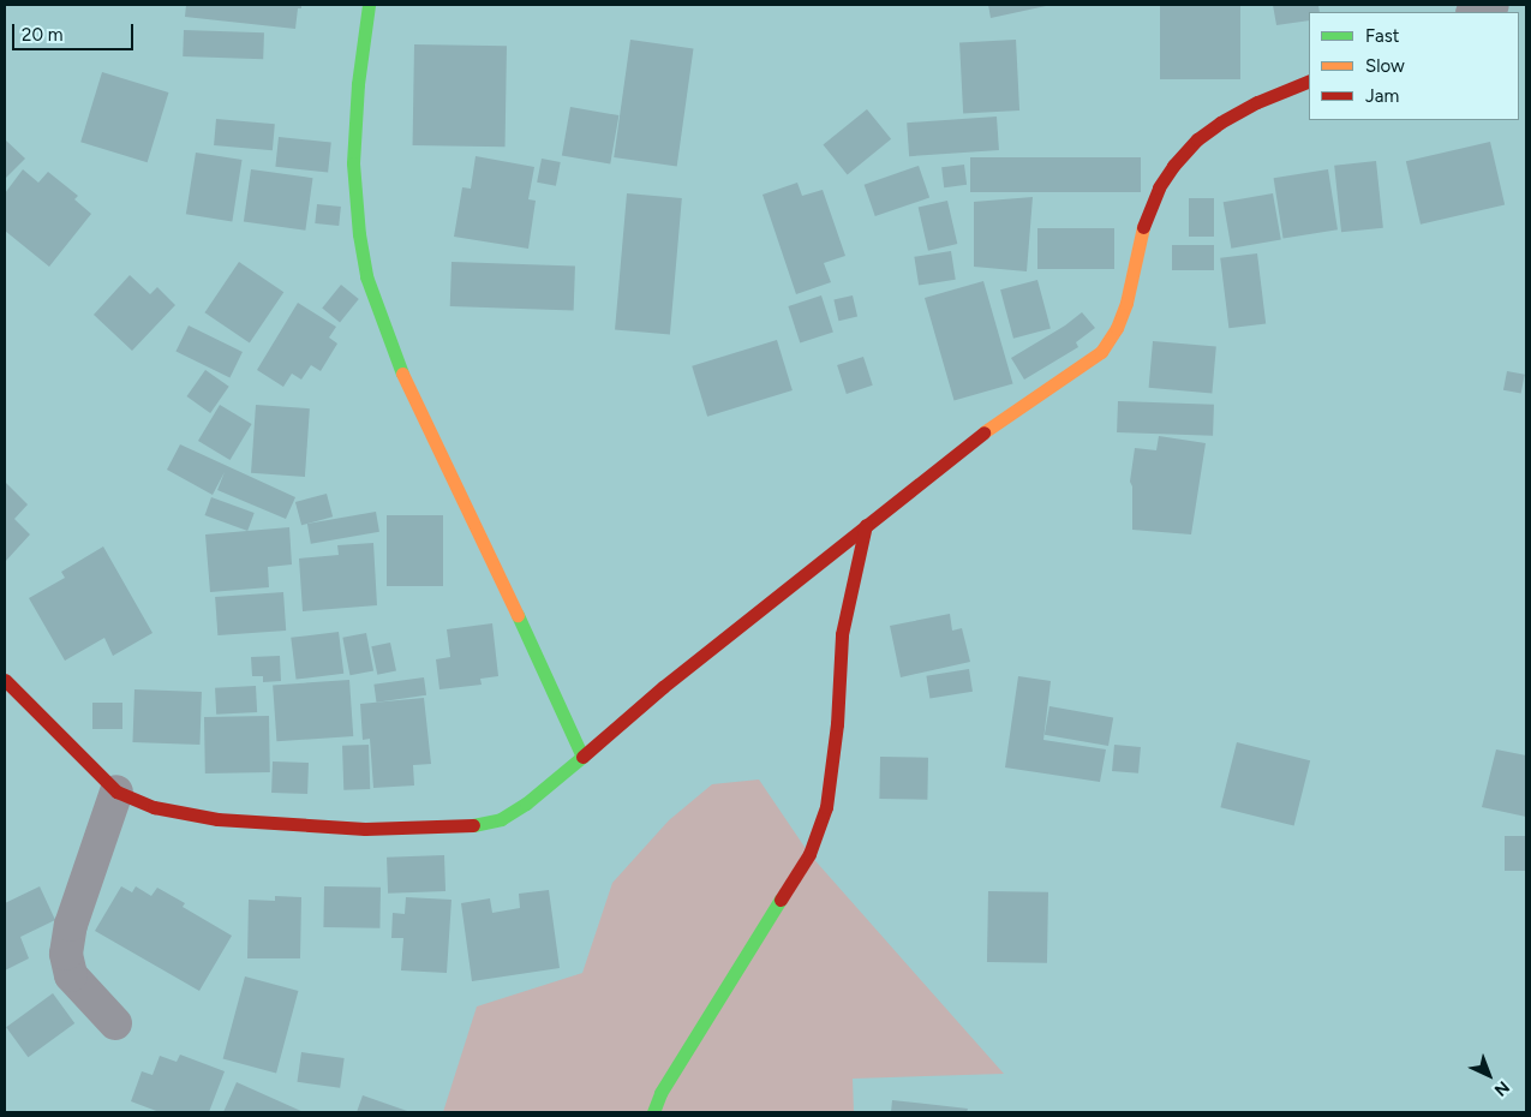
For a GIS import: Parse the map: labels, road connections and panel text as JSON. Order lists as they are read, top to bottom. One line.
{"legend":["Fast","Slow","Jam"],"scale_bar":"20 m","north":"bottom right"}
